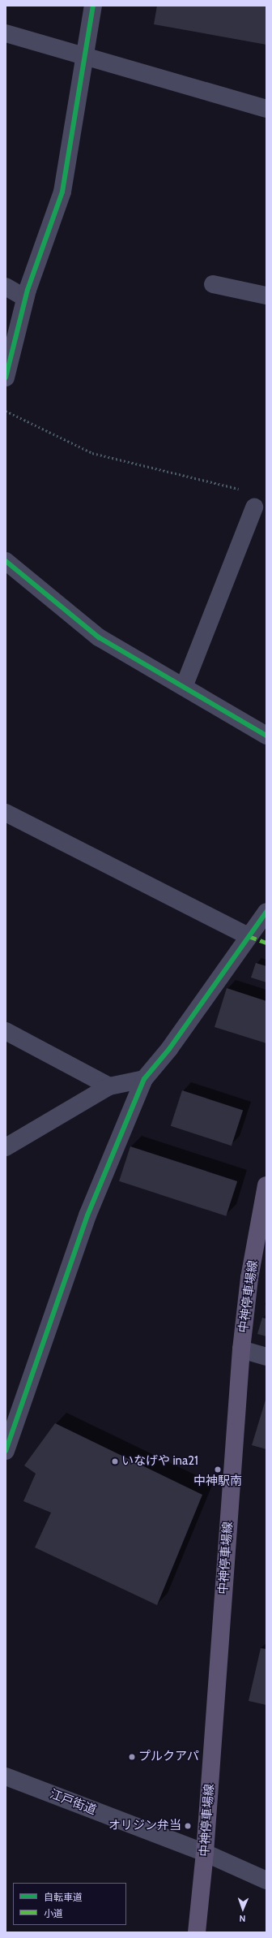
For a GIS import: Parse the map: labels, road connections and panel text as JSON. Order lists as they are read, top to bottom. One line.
{"streets":{"main road":["中神停車場線"],"street":["江戸街道"]},"crossings":[["中神停車場線","江戸街道"]],"places":["いなげや ina21","中神駅南","プルクアパ","オリジン弁当"],"legend":["自転車道","小道"],"north":"bottom"}
